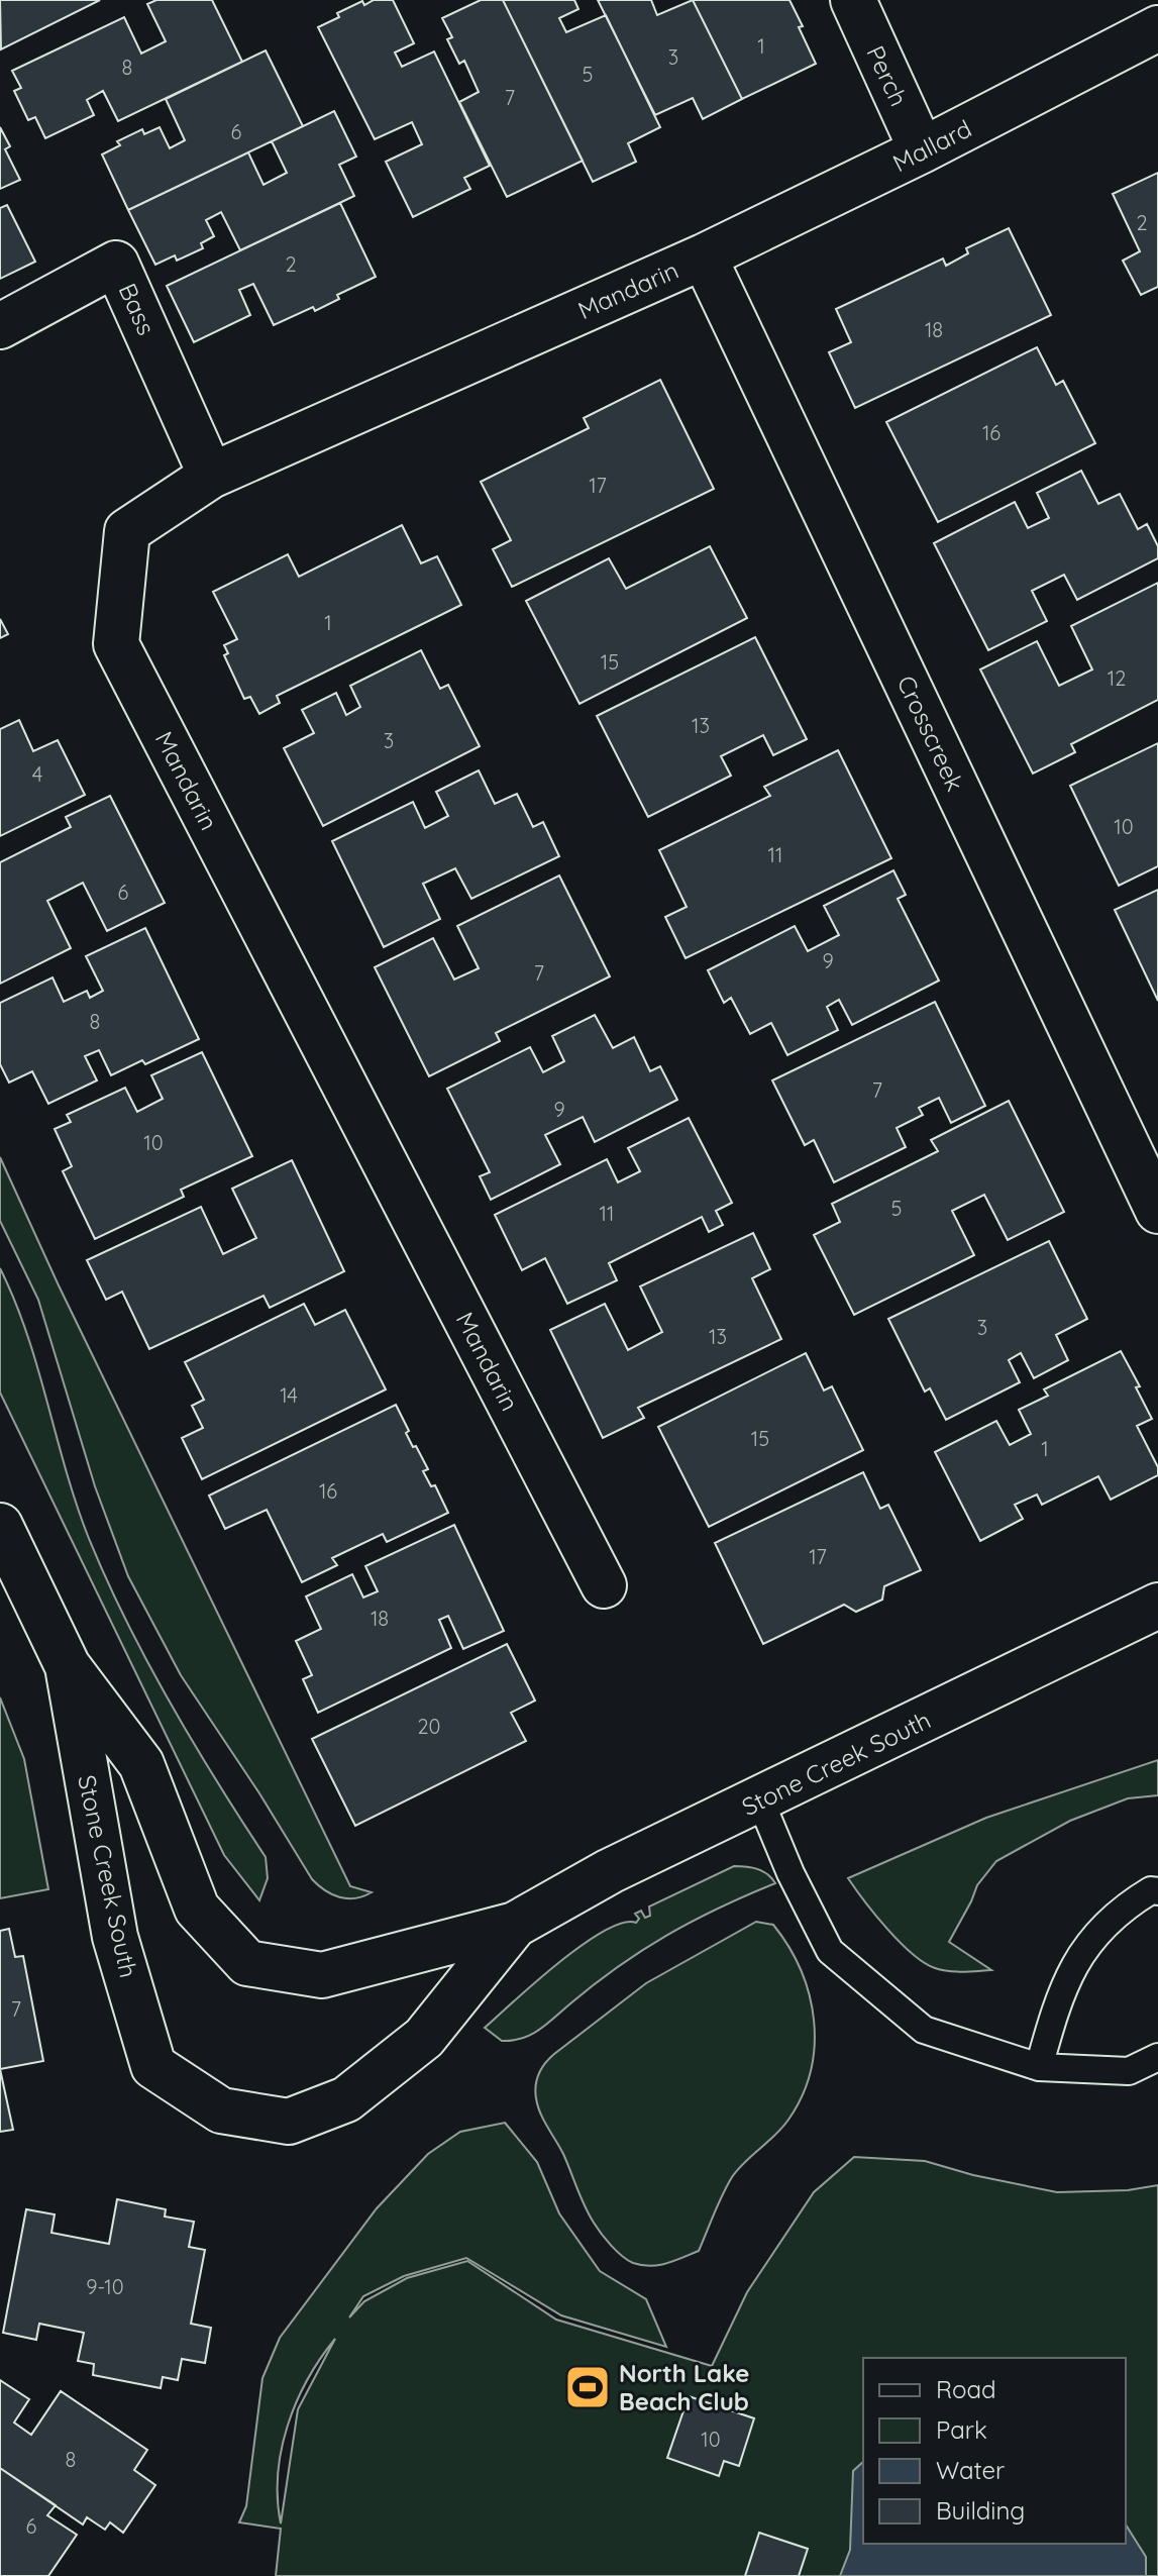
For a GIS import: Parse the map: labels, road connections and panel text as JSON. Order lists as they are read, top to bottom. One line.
{"streets":{"street":["Perch","Mallard","Mandarin","Bass","Crosscreek","Stone Creek South"]},"crossings":[["Perch","Mallard"],["Mallard","Mandarin"],["Mallard","Crosscreek"],["Mandarin","Bass"],["Mandarin","Crosscreek"]],"places":{"sports":["North Lake Beach Club"]},"house_numbers":["1","3","8","5","7","6","2","2","18","16","17","1","15","12","13","3","4","10","11","6","9","7","8","7","9","10","5","11","3","13","14","15","1","16","17","18","20","7","9-10","10","8","6"],"legend":["Road","Park","Water","Building"]}
